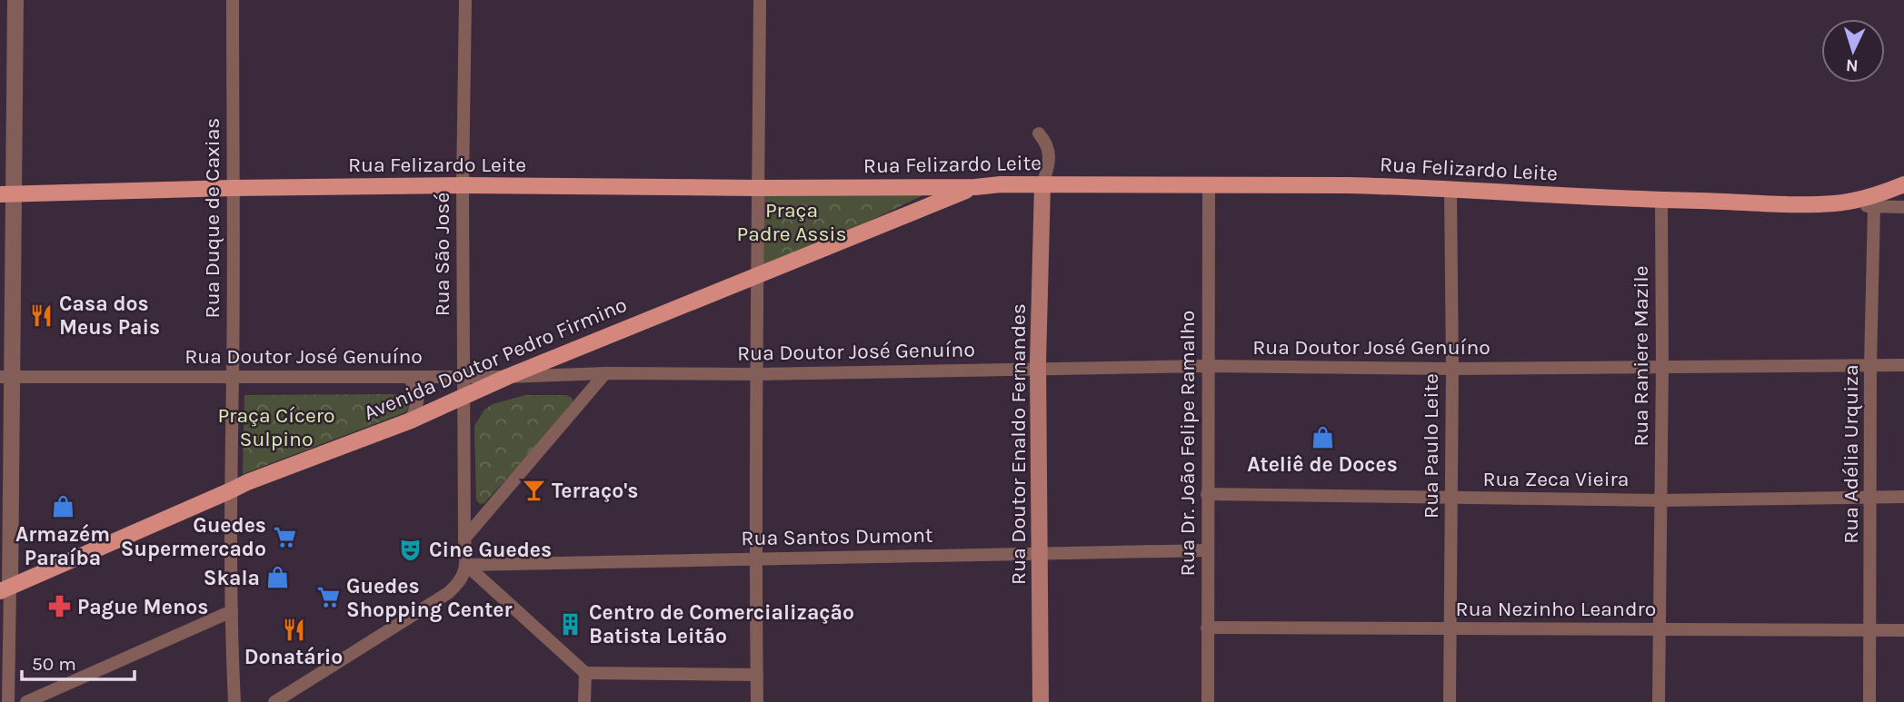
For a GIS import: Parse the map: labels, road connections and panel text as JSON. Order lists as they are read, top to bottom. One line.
{"streets":{"main road":["Rua Felizardo Leite","Avenida Doutor Pedro Firmino","Rua Doutor Enaldo Fernandes"],"street":["Rua Duque de Caxias","Rua São José","Rua Doutor José Genuíno","Rua Raniere Mazile","Rua Dr. João Felipe Ramalho","Rua Paulo Leite","Rua Adélia Urquiza","Rua Zeca Vieira","Rua Santos Dumont","Rua Nezinho Leandro"]},"crossings":[["Rua Felizardo Leite","Rua Duque de Caxias"],["Rua Felizardo Leite","Rua São José"],["Rua Felizardo Leite","Rua Raniere Mazile"],["Rua Felizardo Leite","Avenida Doutor Pedro Firmino"],["Rua Felizardo Leite","Rua Dr. João Felipe Ramalho"],["Rua Felizardo Leite","Rua Doutor Enaldo Fernandes"],["Rua Felizardo Leite","Rua Paulo Leite"],["Rua Felizardo Leite","Rua Adélia Urquiza"],["Rua Duque de Caxias","Rua Doutor José Genuíno"],["Rua Duque de Caxias","Avenida Doutor Pedro Firmino"],["Rua São José","Rua Doutor José Genuíno"],["Rua São José","Avenida Doutor Pedro Firmino"],["Rua São José","Rua Santos Dumont"],["Rua Doutor José Genuíno","Rua Raniere Mazile"],["Rua Doutor José Genuíno","Avenida Doutor Pedro Firmino"],["Rua Doutor José Genuíno","Rua Dr. João Felipe Ramalho"],["Rua Doutor José Genuíno","Rua Doutor Enaldo Fernandes"],["Rua Doutor José Genuíno","Rua Paulo Leite"],["Rua Doutor José Genuíno","Rua Adélia Urquiza"],["Rua Raniere Mazile","Rua Zeca Vieira"],["Rua Raniere Mazile","Rua Nezinho Leandro"],["Rua Dr. João Felipe Ramalho","Rua Zeca Vieira"],["Rua Dr. João Felipe Ramalho","Rua Santos Dumont"],["Rua Dr. João Felipe Ramalho","Rua Nezinho Leandro"],["Rua Doutor Enaldo Fernandes","Rua Santos Dumont"],["Rua Paulo Leite","Rua Zeca Vieira"],["Rua Paulo Leite","Rua Nezinho Leandro"],["Rua Adélia Urquiza","Rua Zeca Vieira"],["Rua Adélia Urquiza","Rua Nezinho Leandro"]],"parks":["Praça Padre Assis","Praça Cícero Sulpino"],"places":{"restaurant":["Casa dos Meus Pais","Donatário"],"shop":["Ateliê de Doces","Armazém Paraíba","Skala"],"bar":["Terraço's"],"supermarket":["Guedes Supermercado","Guedes Shopping Center"],"theatre":["Cine Guedes"],"pharmacy":["Pague Menos"],"building":["Centro de Comercialização Batista Leitão"]},"scale_bar":"50 m","north":"bottom"}
